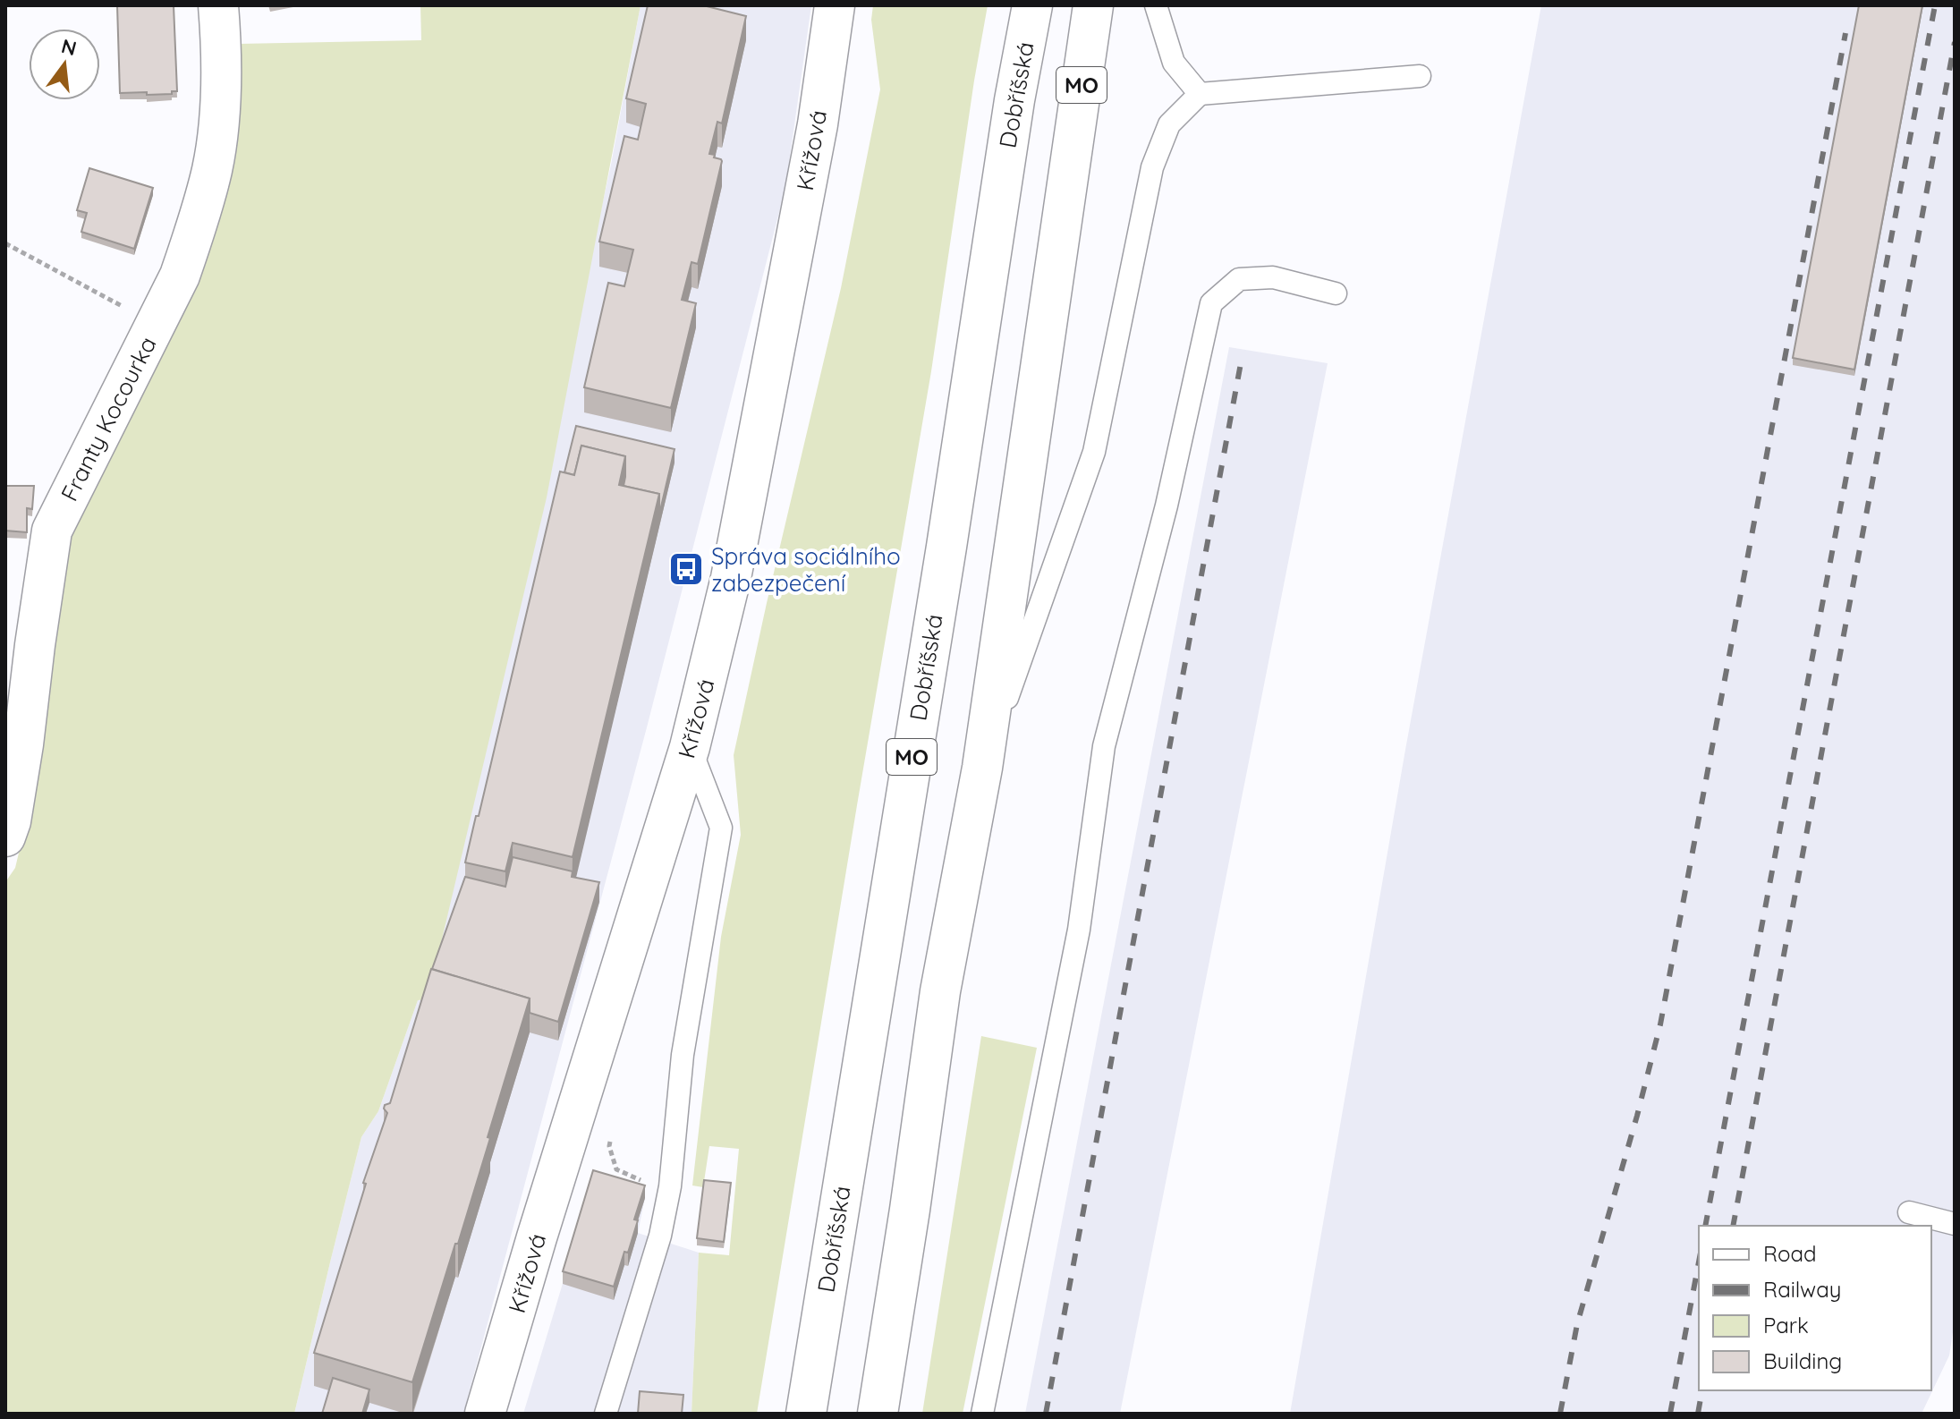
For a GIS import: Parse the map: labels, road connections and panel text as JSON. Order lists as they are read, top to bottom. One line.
{"streets":{"main road":["MO","Dobříšská","Křížová","Franty Kocourka"]},"places":{"bus stop":["Správa sociálního zabezpečení"]},"legend":["Road","Railway","Park","Building"],"north":"top"}
